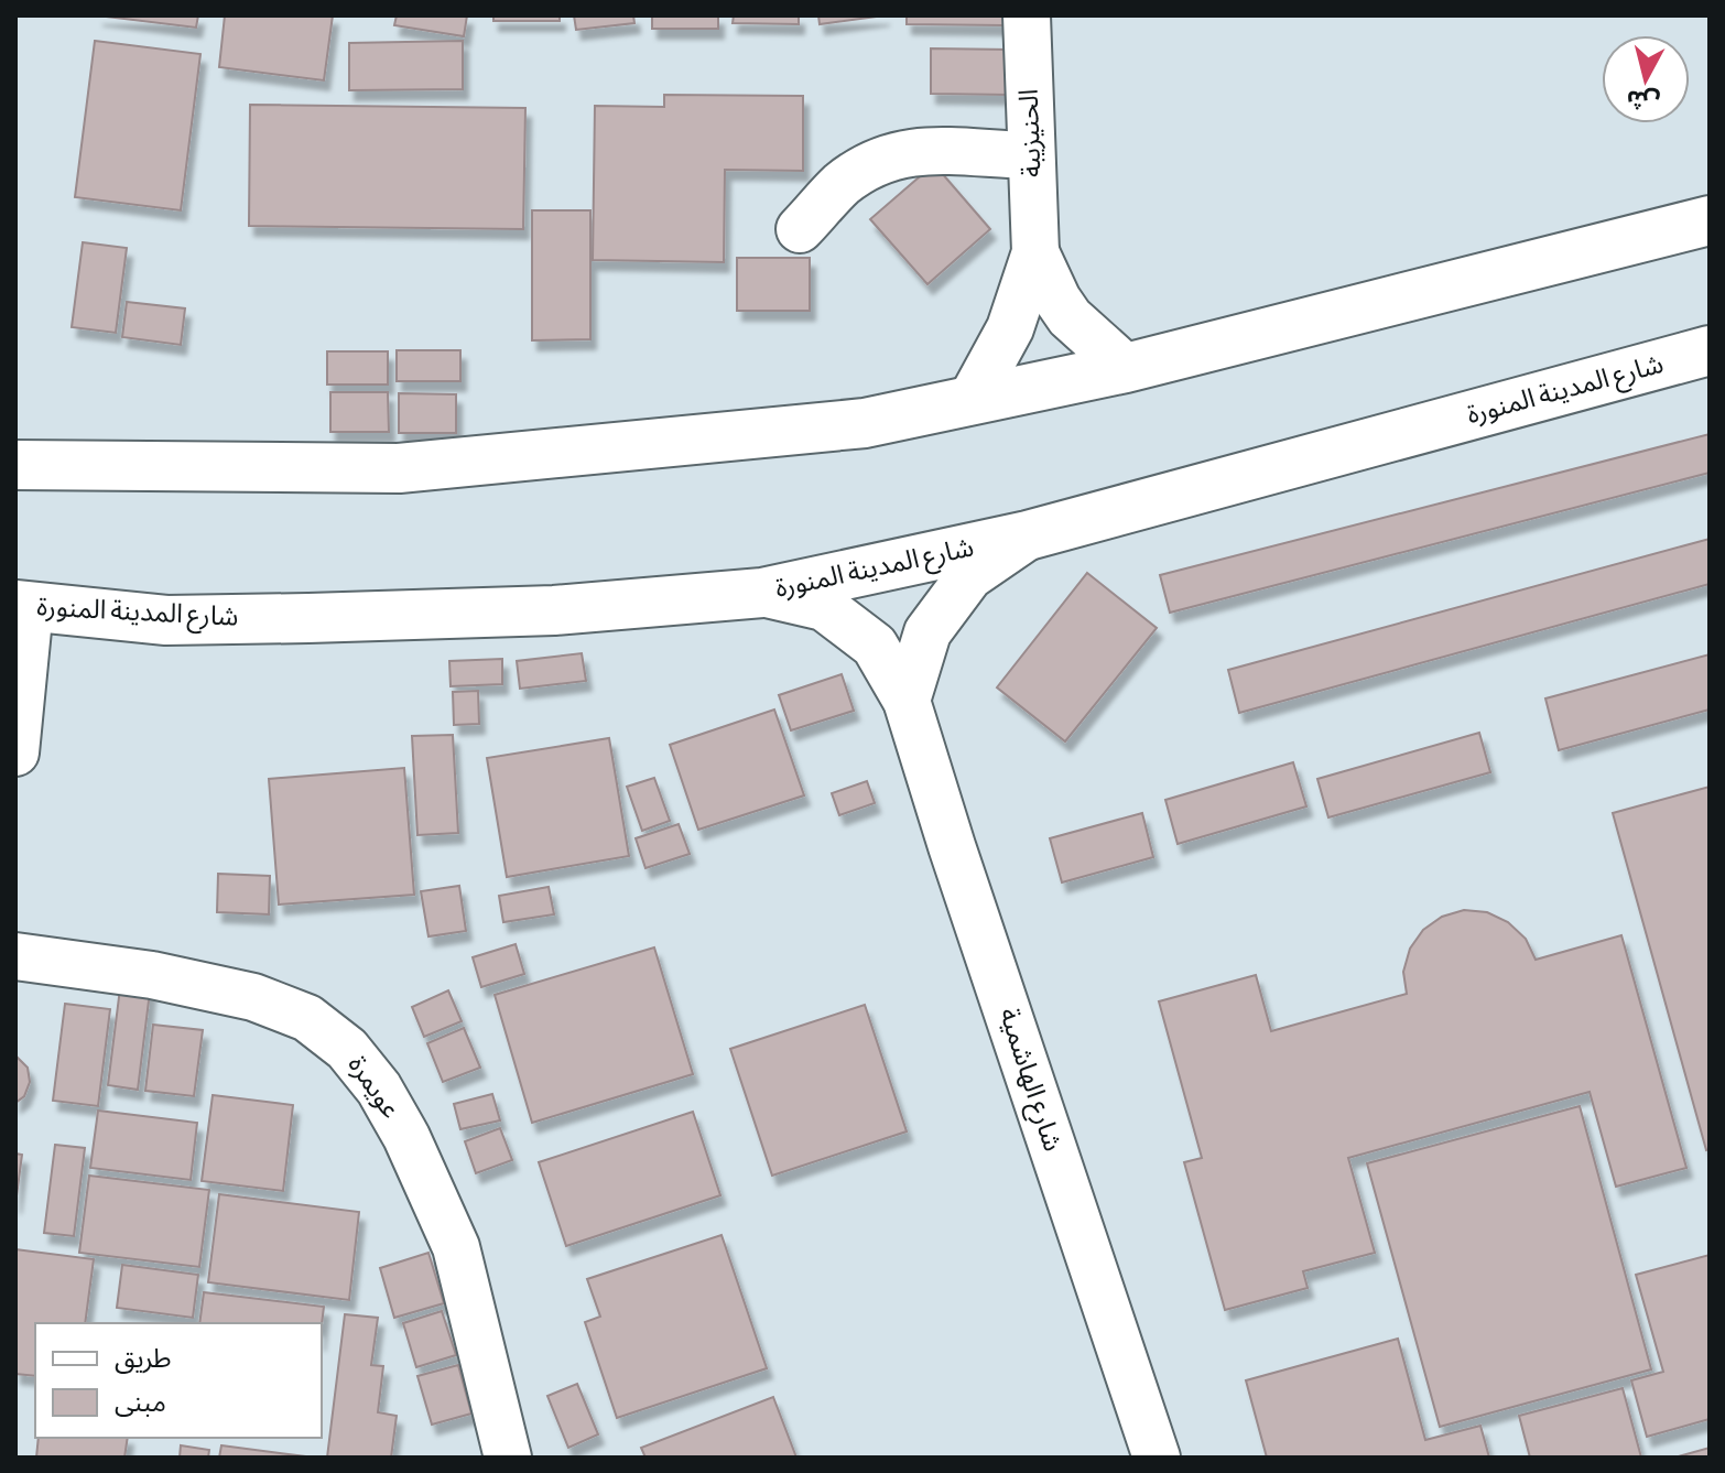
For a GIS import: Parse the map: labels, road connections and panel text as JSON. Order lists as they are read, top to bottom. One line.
{"streets":{"street":["الحنيزيبة","شارع المدينة المنورة","شارع الهاشمية","عويمرة"]},"crossings":[["شارع المدينة المنورة","شارع الهاشمية"]],"legend":["طريق","مبنى"],"north":"bottom"}
